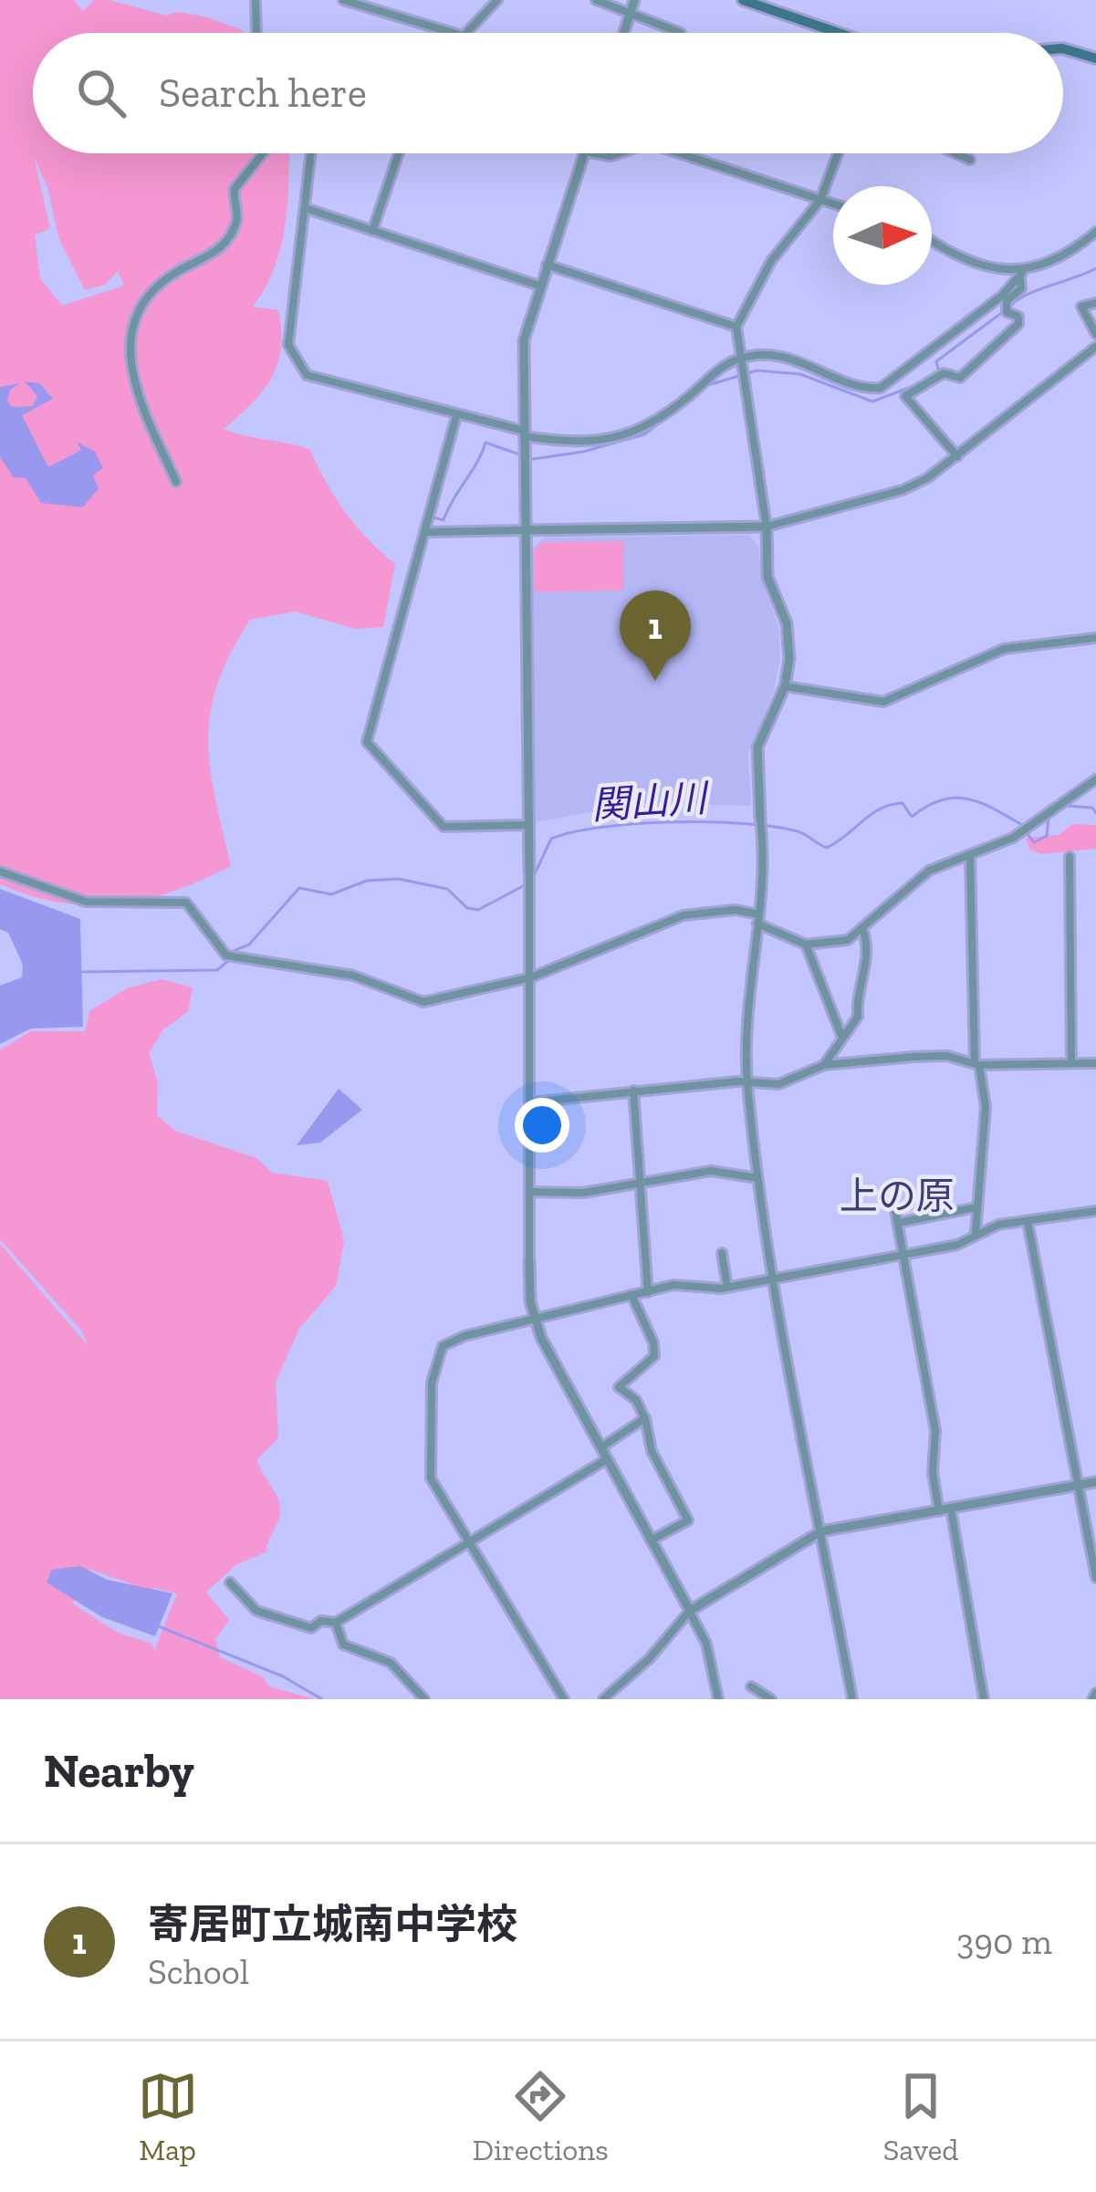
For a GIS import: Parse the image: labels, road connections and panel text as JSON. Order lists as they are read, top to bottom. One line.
{"districts":["上の原"],"water":["関山川"],"north":"right","page":{"search":"Search here","pins":"1","heading":"Nearby","list":[{"mark":"1","name":"寄居町立城南中学校","note":"School","value":"390 m"}],"nav":["Map","Directions","Saved"]}}
